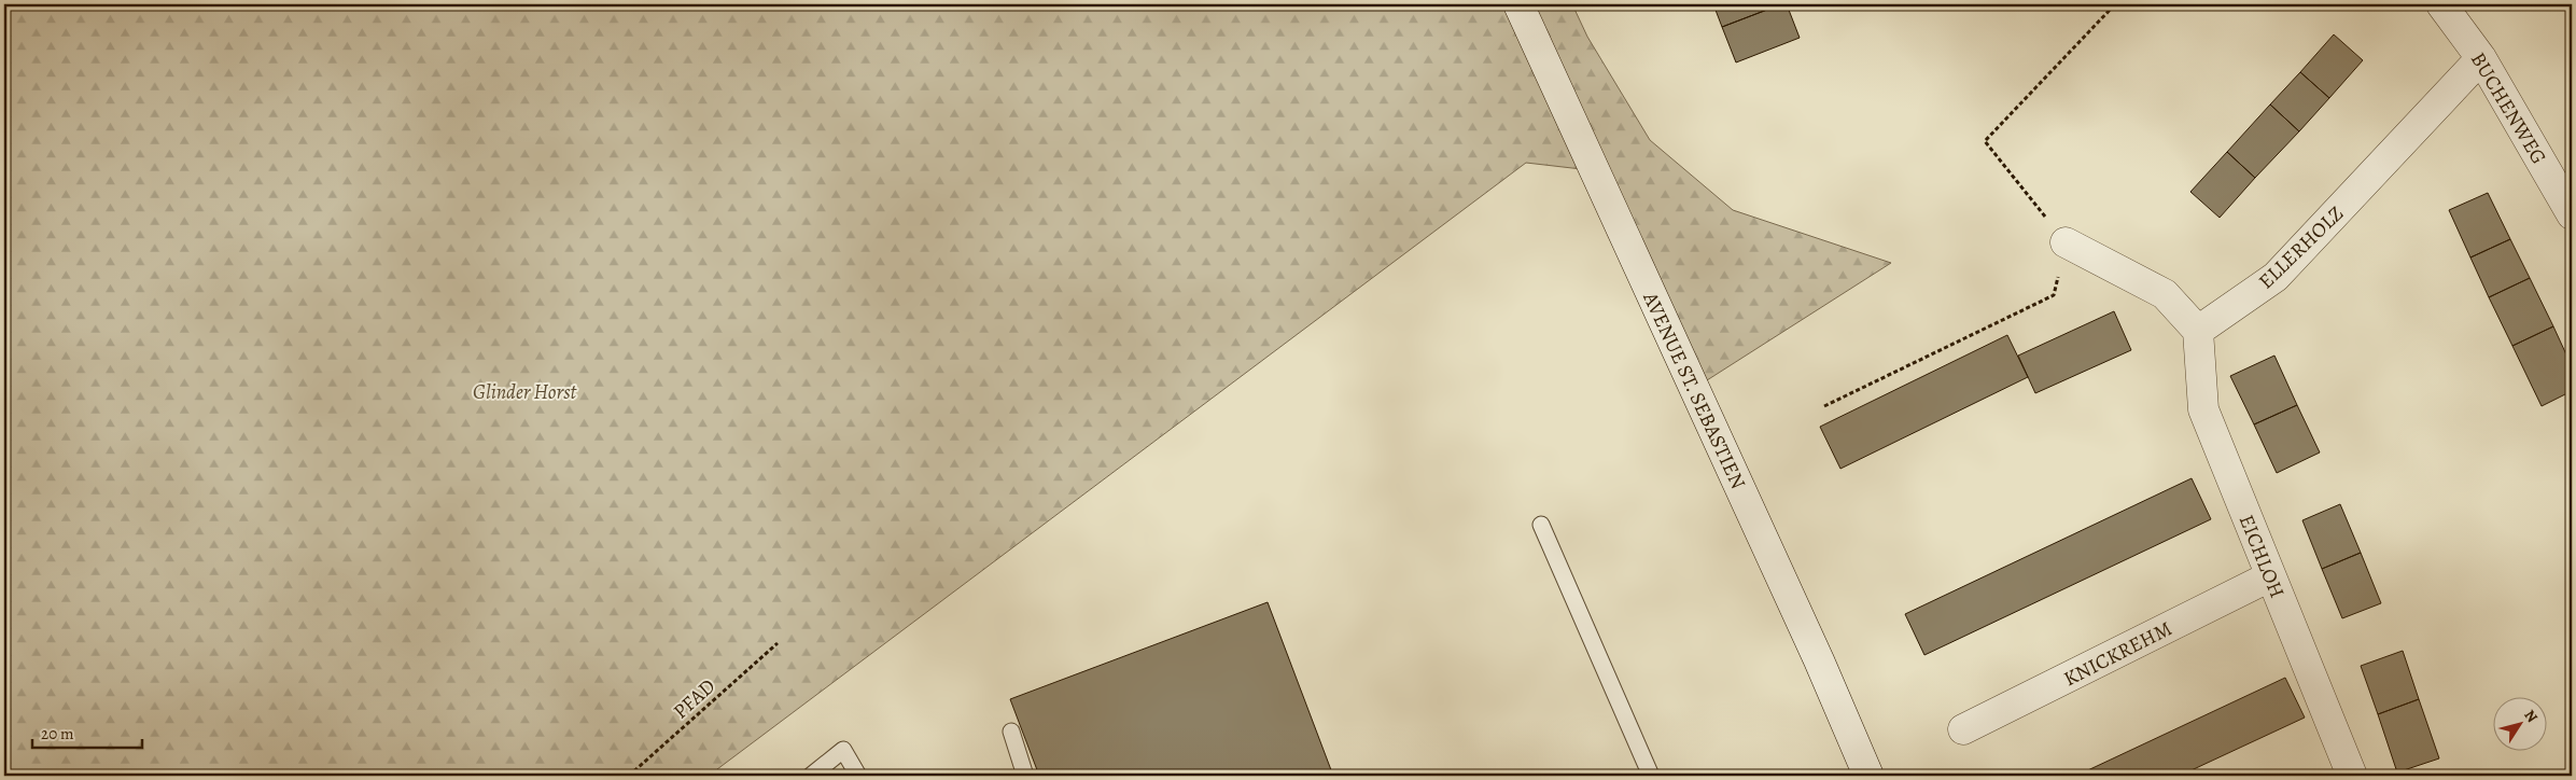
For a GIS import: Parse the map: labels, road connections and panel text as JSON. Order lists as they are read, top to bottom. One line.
{"streets":{"street":["BUCHENWEG","ELLERHOLZ","AVENUE ST. SEBASTIEN","EICHLOH","KNICKREHM"],"path":["PFAD"]},"crossings":[["BUCHENWEG","ELLERHOLZ"],["ELLERHOLZ","EICHLOH"],["EICHLOH","KNICKREHM"]],"parks":["Glinder Horst"],"scale_bar":"20 m","north":"top right"}
